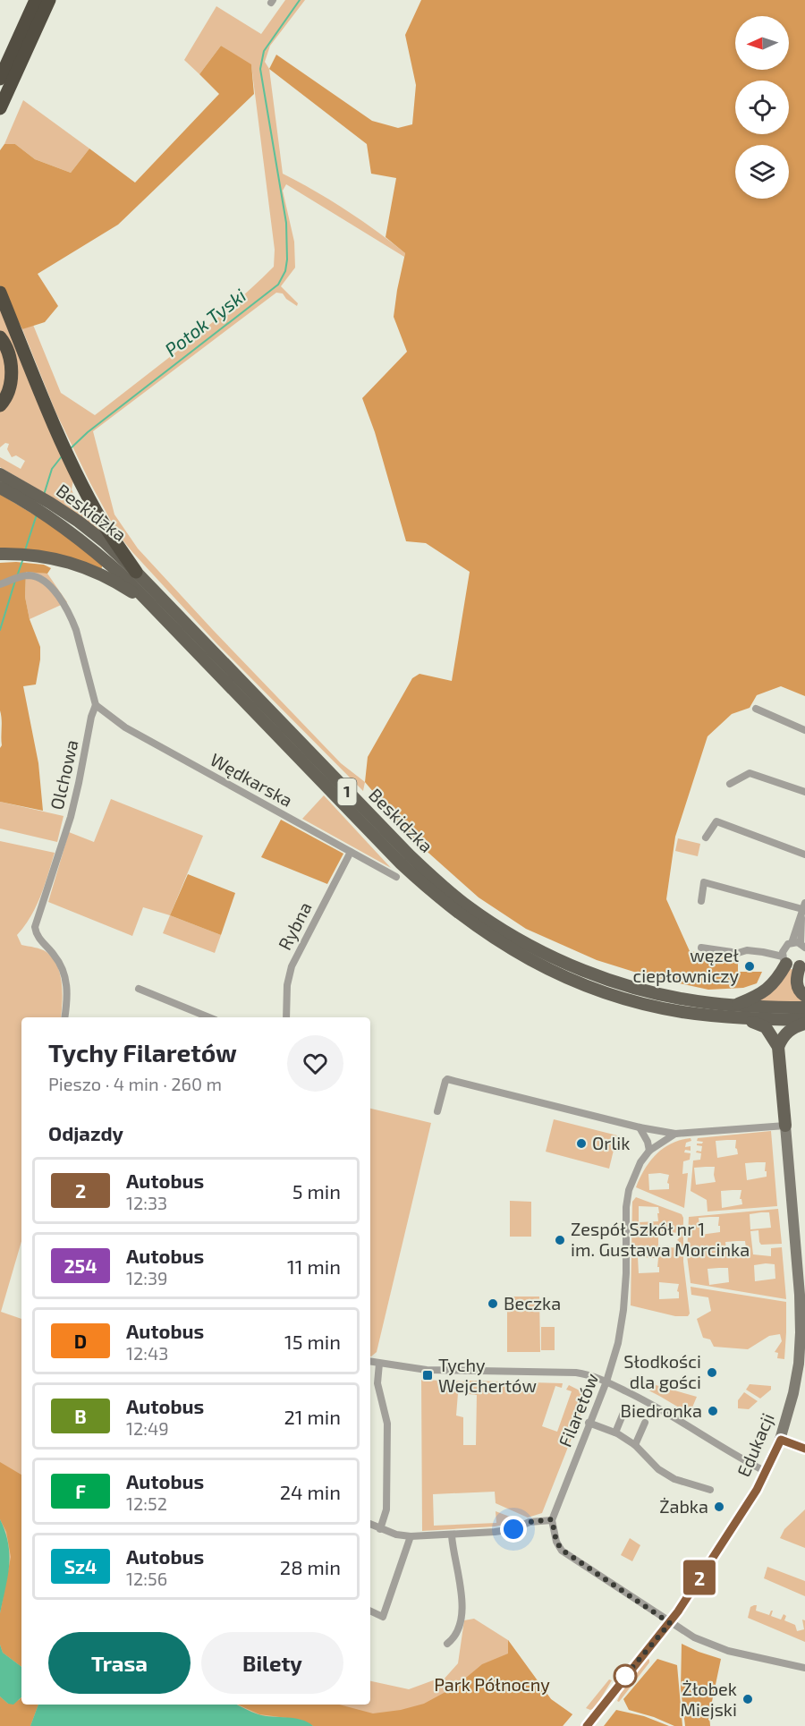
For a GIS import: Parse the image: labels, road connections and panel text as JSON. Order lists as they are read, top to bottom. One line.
{"streets":{"main road":["Beskidzka","1"],"street":["Olchowa","Wędkarska","Rybna","Filaretów","Edukacji"]},"crossings":[["Olchowa","Wędkarska"],["Wędkarska","Rybna"],["Filaretów","Edukacji"]],"water":["Potok Tyski"],"parks":["Park Północny"],"places":{"other":["węzeł ciepłowniczy","Orlik","Zespół Szkół nr 1 im. Gustawa Morcinka","Beczka","Słodkości dla gości","Biedronka","Żabka","Żłobek Miejski"],"transit":["Tychy Wejchertów"]},"lines":["bus line 2"],"north":"left","page":{"on_map":"2","heading":[["Tychy Filaretów","Pieszo · 4 min · 260 m"],"Odjazdy"],"list":[{"mark":"2","name":"Autobus","note":"12:33","value":"5 min"},{"mark":"254","name":"Autobus","note":"12:39","value":"11 min"},{"mark":"D","name":"Autobus","note":"12:43","value":"15 min"},{"mark":"B","name":"Autobus","note":"12:49","value":"21 min"},{"mark":"F","name":"Autobus","note":"12:52","value":"24 min"},{"mark":"Sz4","name":"Autobus","note":"12:56","value":"28 min"}],"buttons":["Trasa","Bilety"]}}
